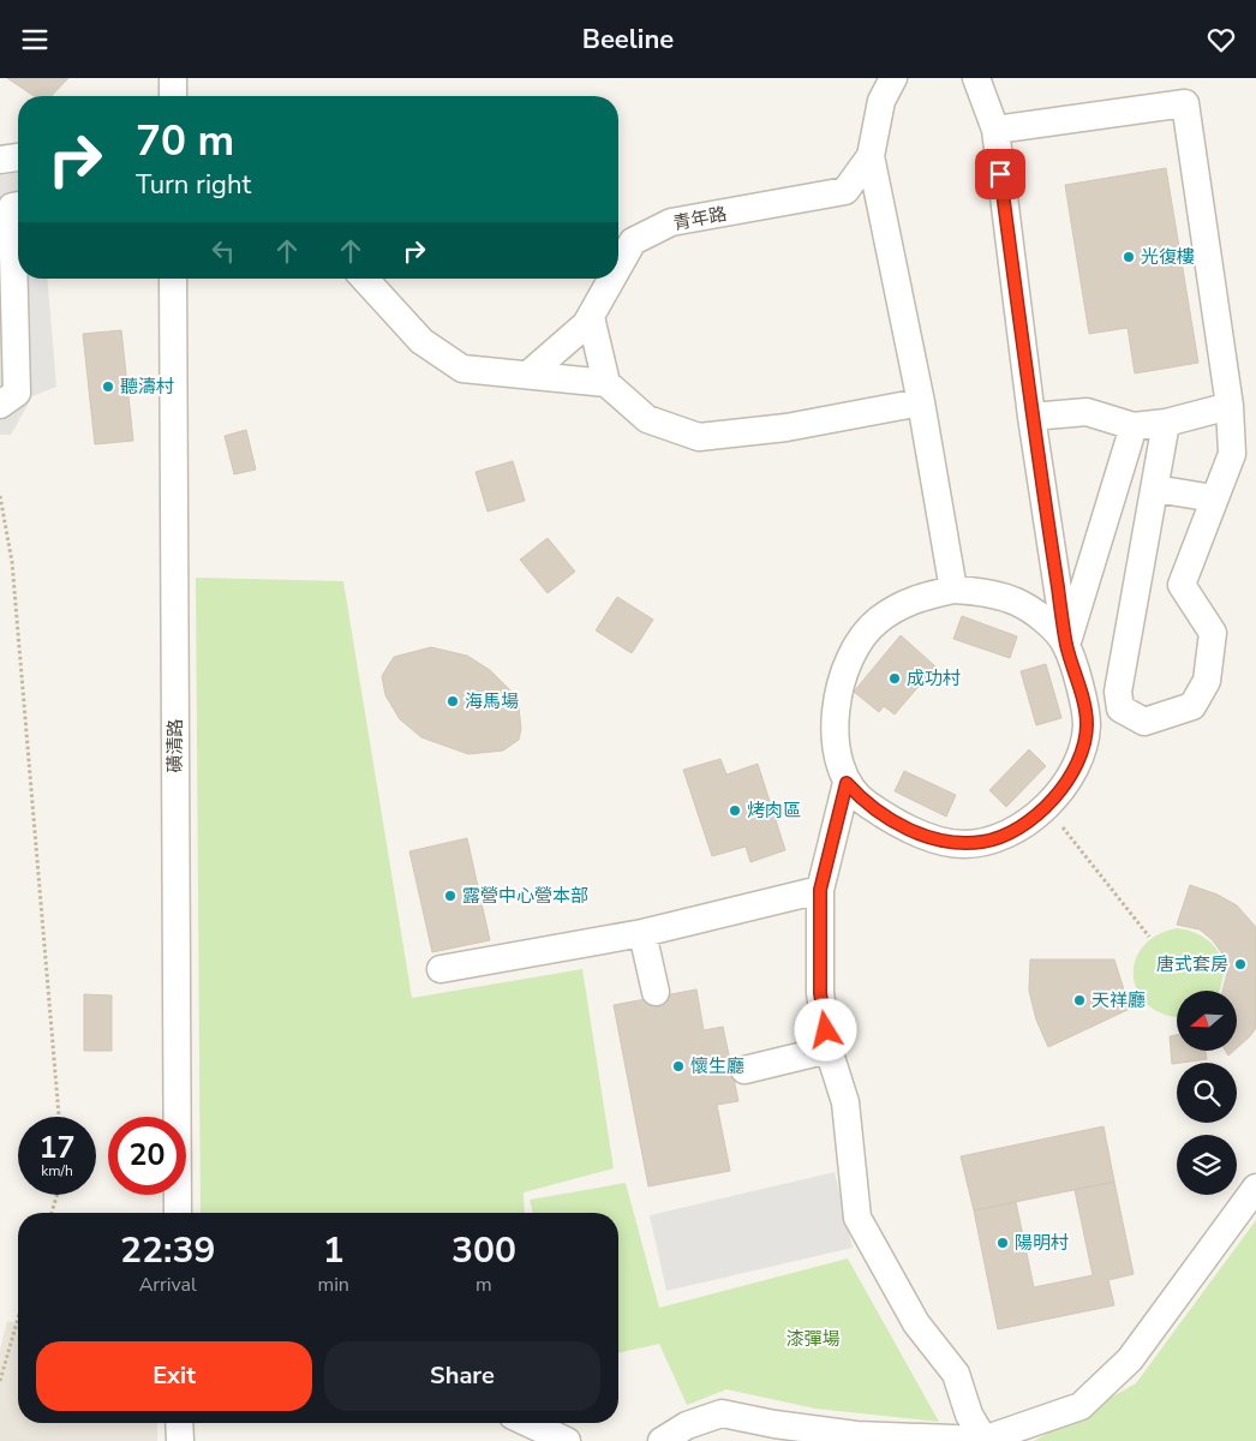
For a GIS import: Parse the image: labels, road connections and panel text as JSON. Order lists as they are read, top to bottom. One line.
{"streets":{"street":["青年路","磺清路"]},"parks":["漆彈場"],"places":["光復樓","聽濤村","成功村","海馬場","烤肉區","露營中心營本部","唐式套房","天祥廳","懷生廳","陽明村"],"north":"left","page":{"header":"Beeline","turn":["70 m","Turn right"],"speed":"17 km/h","limit":"20","eta":["22:39","Arrival","1","min","300","m"],"buttons":["Exit","Share"]}}
